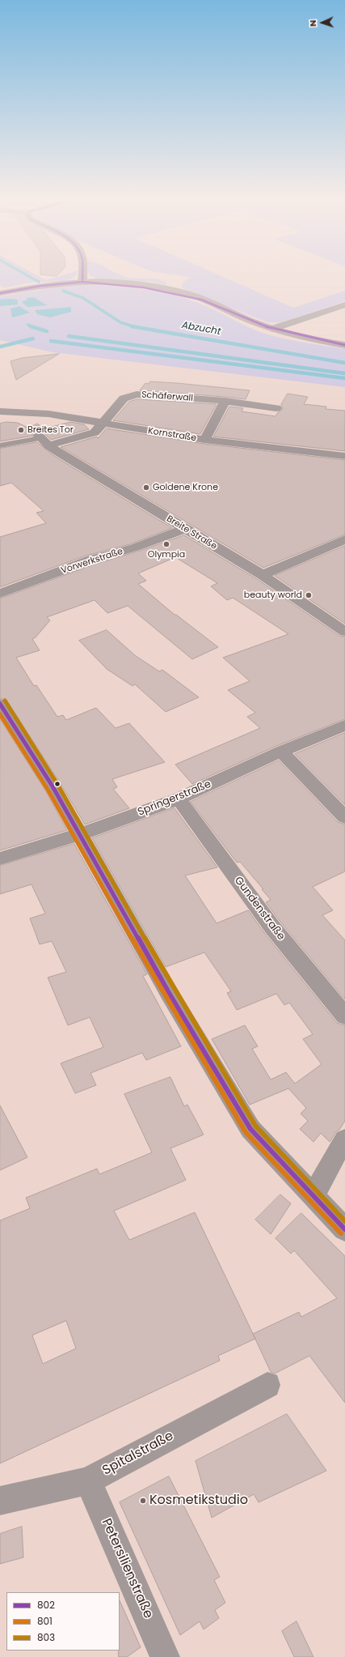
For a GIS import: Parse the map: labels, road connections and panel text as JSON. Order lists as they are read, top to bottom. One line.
{"streets":{"street":["Schäferwall","Kornstraße","Breite Straße","Vorwerkstraße","Springerstraße","Gundenstraße","Spitalstraße","Petersilienstraße"]},"crossings":[["Schäferwall","Kornstraße"],["Schäferwall","Breite Straße"],["Breite Straße","Vorwerkstraße"],["Springerstraße","Gundenstraße"],["Spitalstraße","Petersilienstraße"]],"water":["Abzucht"],"places":["Breites Tor","Goldene Krone","Olympia","beauty world","Kosmetikstudio"],"lines":["transit line 802","transit line 803","transit line 801"],"legend":["802","801","803"],"north":"left"}
